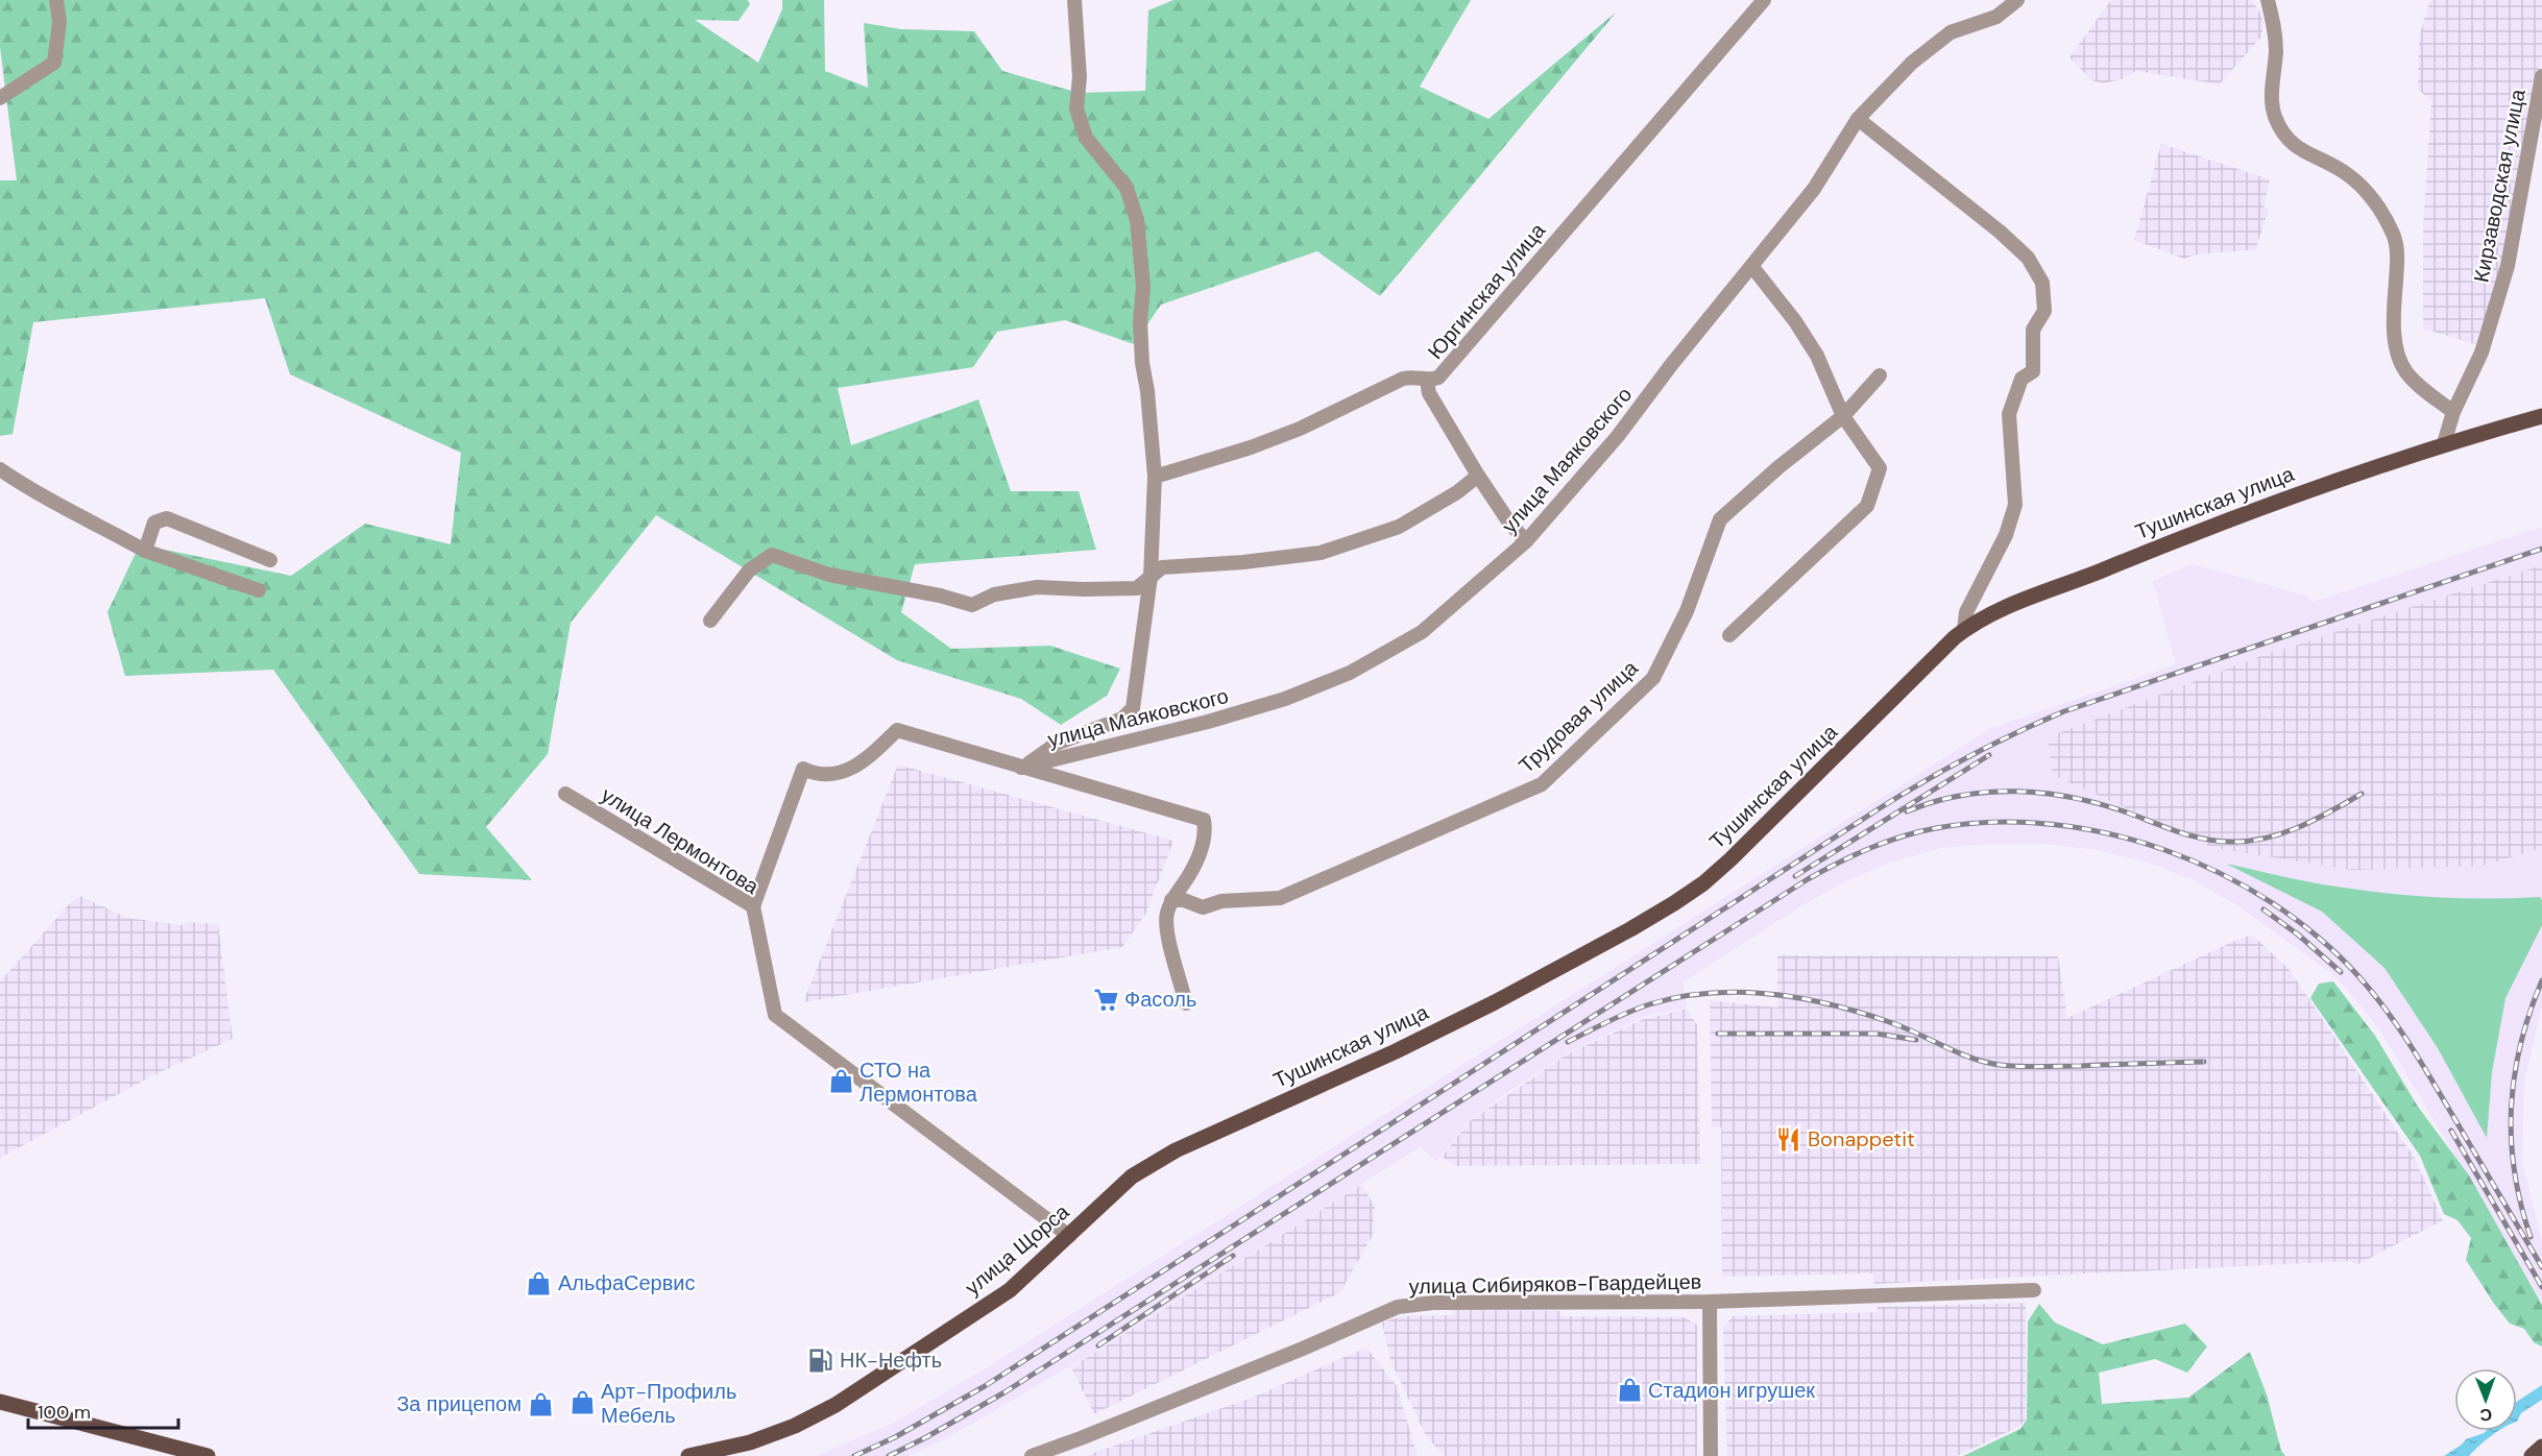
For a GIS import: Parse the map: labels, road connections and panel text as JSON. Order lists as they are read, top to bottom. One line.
{"streets":{"main road":["Тушинская улица","улица Щорса"],"street":["Кирзаводская улица","Юргинская улица","улица Маяковского","Трудовая улица","улица Лермонтова","улица Сибиряков-Гвардейцев"]},"crossings":[["Кирзаводская улица","Тушинская улица"],["Тушинская улица","улица Щорса"],["улица Лермонтова","улица Щорса"]],"places":{"supermarket":["Фасоль"],"shop":["СТО на Лермонтова","АльфаСервис","Стадион игрушек","Арт-Профиль Мебель","За прицепом"],"restaurant":["Bonappetit"],"fuel station":["НК-Нефть"]},"scale_bar":"100 m","north":"bottom"}
